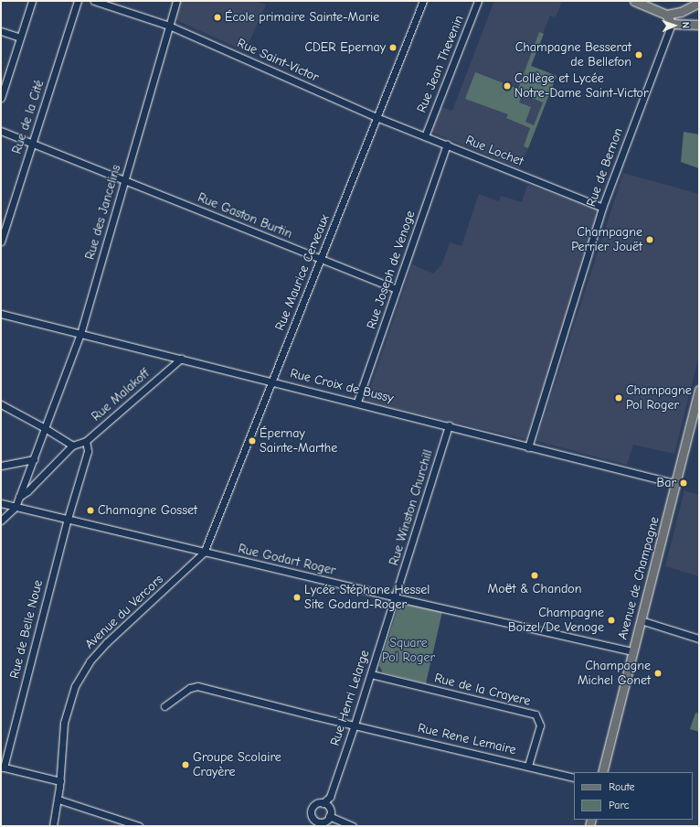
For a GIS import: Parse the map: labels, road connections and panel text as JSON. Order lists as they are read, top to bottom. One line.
{"streets":{"main road":["Avenue de Champagne"],"street":["Rue Saint-Victor","Rue Jean Thevenin","Rue de la Cité","Rue Lochet","Rue de Bernon","Rue des Jancelins","Rue Gaston Burtin","Rue Joseph de Venoge","Rue Maurice Cerveaux","Rue Croix de Bussy","Rue Malakoff","Rue Winston Churchill","Rue Godart Roger","Avenue du Vercors","Rue de Belle Noue","Rue de la Crayere","Rue Henri Lelarge","Rue Rene Lemaire"]},"crossings":[["Rue Saint-Victor","Rue Lochet"],["Rue Saint-Victor","Rue des Jancelins"],["Rue Saint-Victor","Rue Maurice Cerveaux"],["Rue Jean Thevenin","Rue Lochet"],["Rue de la Cité","Rue Gaston Burtin"],["Rue Lochet","Rue de Bernon"],["Rue Lochet","Rue Joseph de Venoge"],["Rue Lochet","Rue Maurice Cerveaux"],["Rue de Bernon","Rue Croix de Bussy"],["Rue des Jancelins","Rue Gaston Burtin"],["Rue des Jancelins","Rue Croix de Bussy"],["Rue des Jancelins","Rue Godart Roger"],["Rue Gaston Burtin","Rue Joseph de Venoge"],["Rue Gaston Burtin","Rue Maurice Cerveaux"],["Rue Joseph de Venoge","Rue Croix de Bussy"],["Rue Maurice Cerveaux","Rue Croix de Bussy"],["Rue Maurice Cerveaux","Rue Godart Roger"],["Rue Maurice Cerveaux","Avenue du Vercors"],["Rue Croix de Bussy","Rue Malakoff"],["Rue Croix de Bussy","Rue Winston Churchill"],["Rue Croix de Bussy","Avenue de Champagne"],["Rue Malakoff","Rue de Belle Noue"],["Rue Winston Churchill","Rue Godart Roger"],["Rue Winston Churchill","Rue Henri Lelarge"],["Rue Godart Roger","Avenue de Champagne"],["Rue Godart Roger","Avenue du Vercors"],["Rue Godart Roger","Rue de Belle Noue"],["Rue Godart Roger","Rue Henri Lelarge"],["Rue de la Crayere","Rue Henri Lelarge"],["Rue de la Crayere","Rue Rene Lemaire"],["Rue Henri Lelarge","Rue Rene Lemaire"]],"parks":["Square Pol Roger"],"places":["École primaire Sainte-Marie","CDER Epernay","Champagne Besserat de Bellefon","Collège et Lycée Notre-Dame Saint-Victor","Champagne Perrier Jouët","Champagne Pol Roger","Épernay Sainte-Marthe","Bar","Chamagne Gosset","Moёt & Chandon","Lycée Stéphane Hessel Site Godard-Roger","Champagne Boizel/De Venoge","Champagne Michel Gonet","Groupe Scolaire Crayère"],"legend":["Route","Parc"],"north":"right"}
